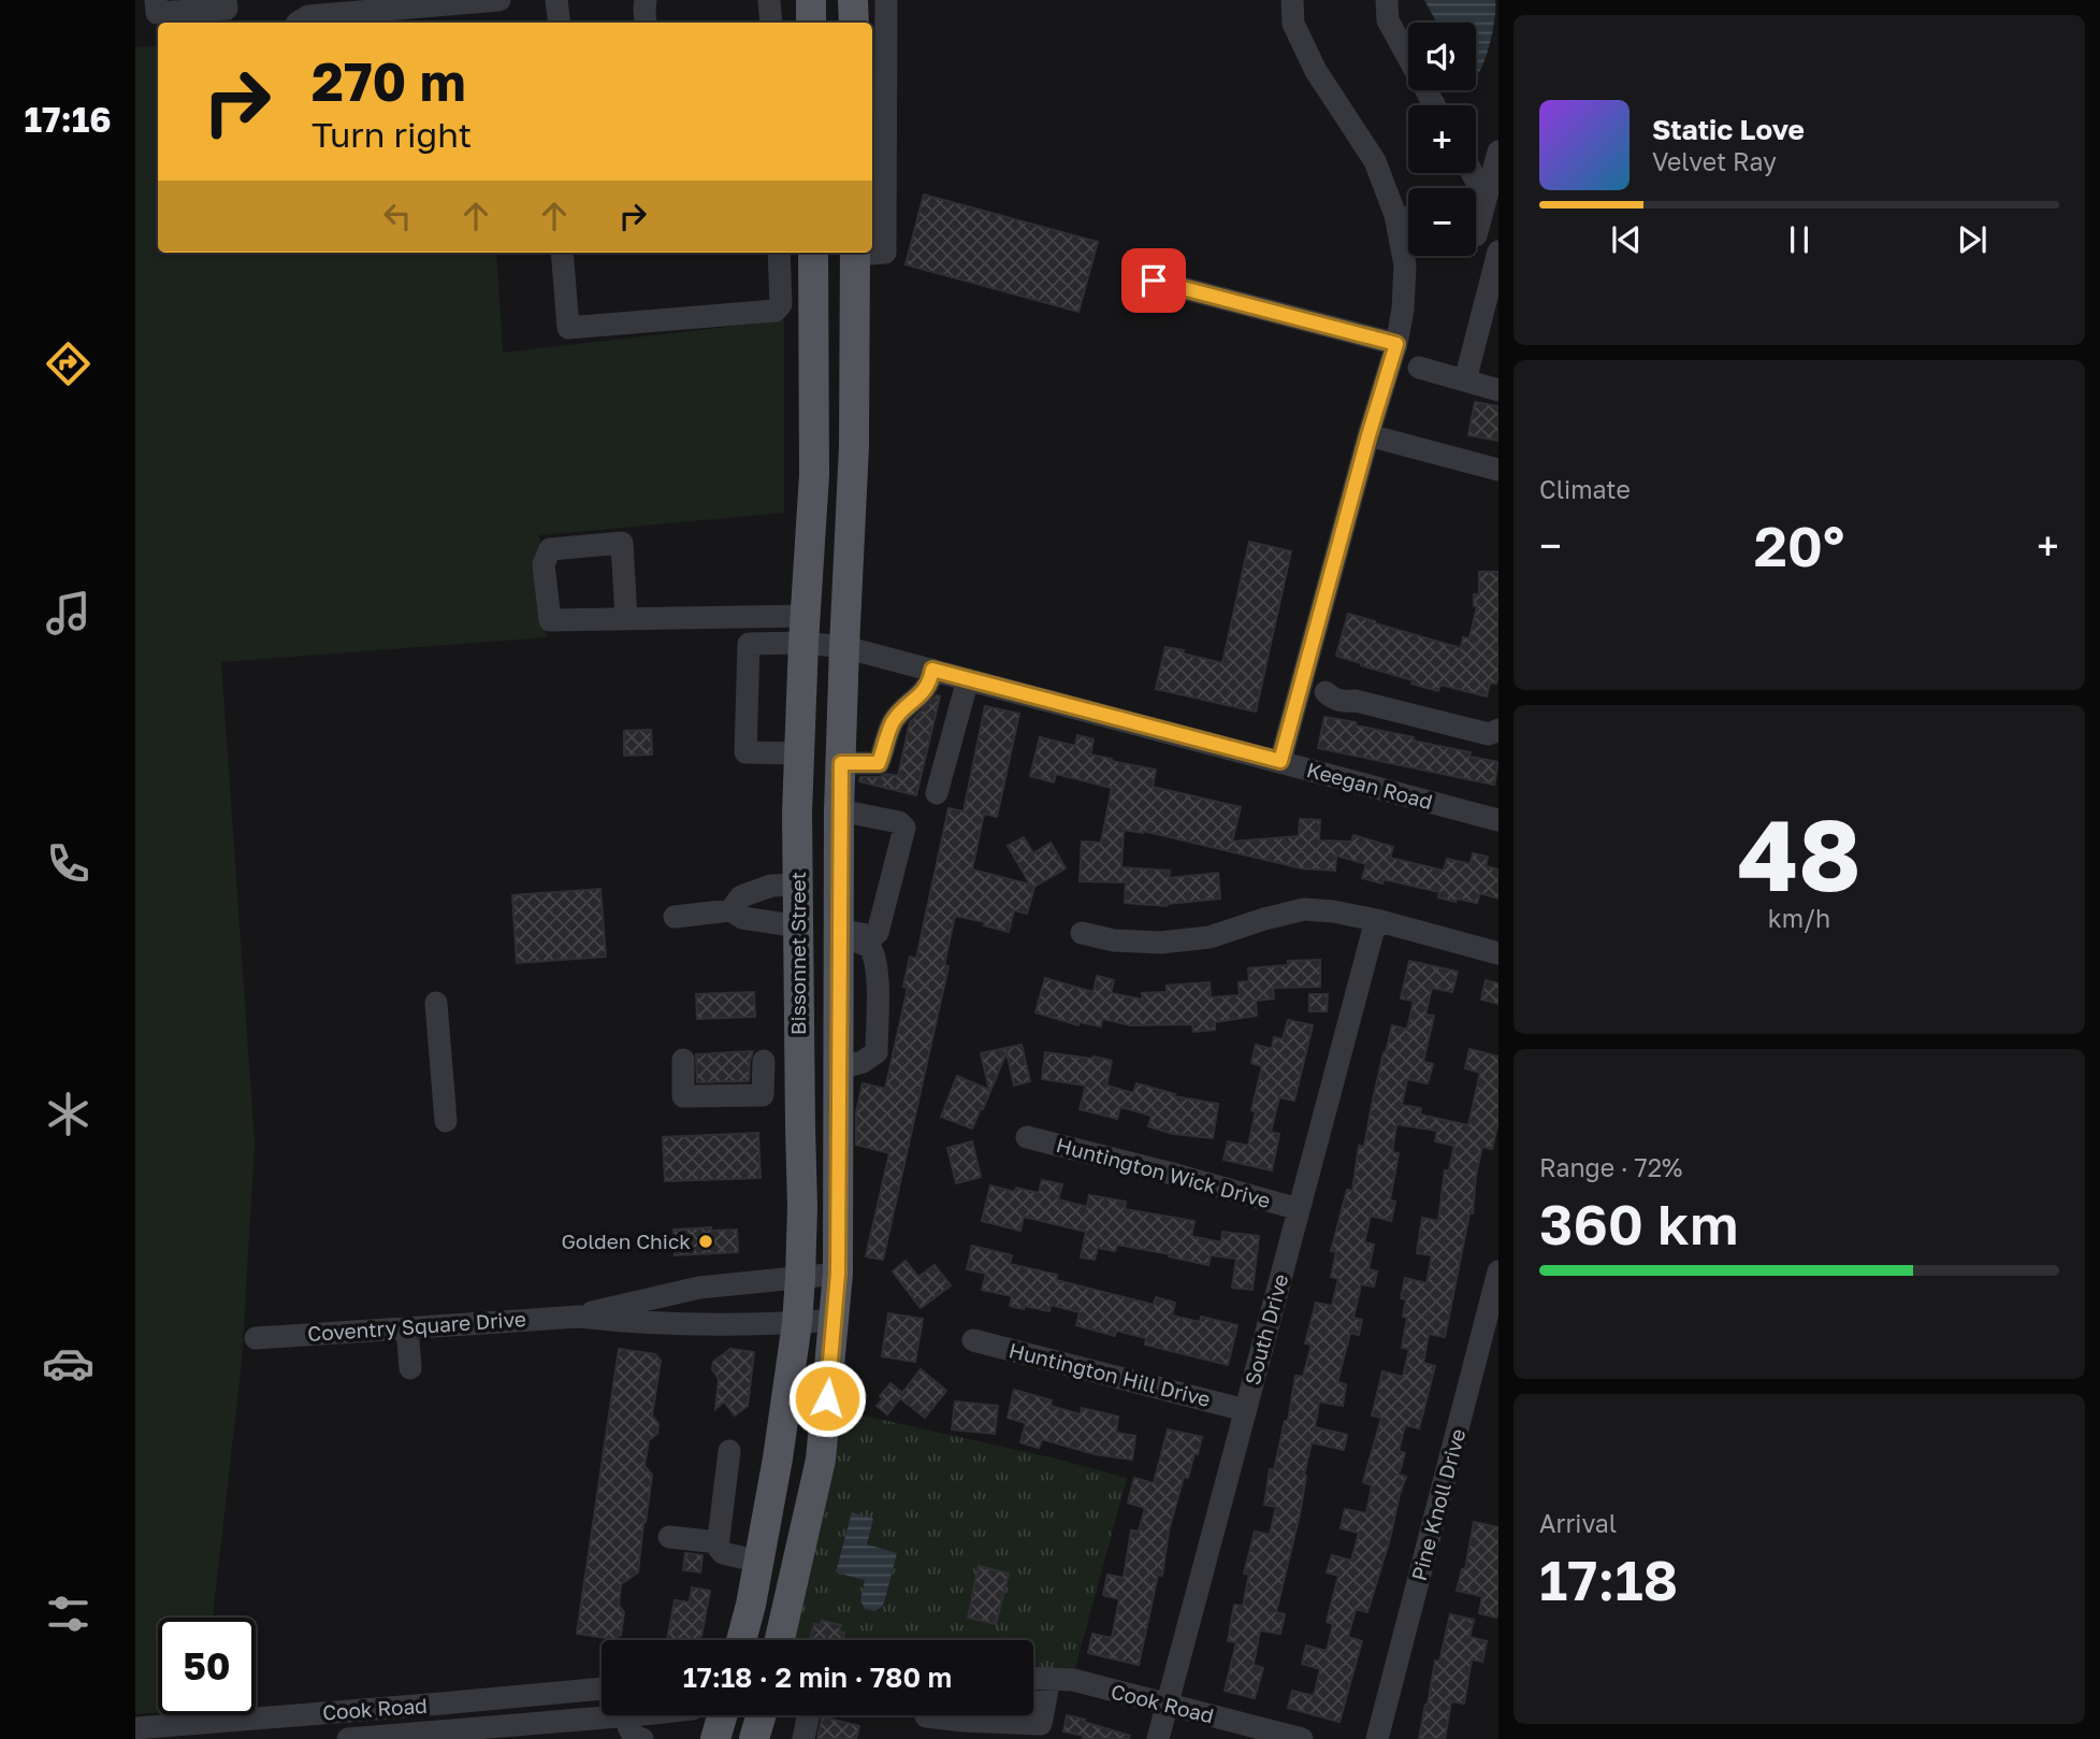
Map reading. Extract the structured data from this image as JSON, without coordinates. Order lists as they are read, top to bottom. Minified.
{"streets":{"main road":["Bissonnet Street"],"street":["Keegan Road","Huntington Wick Drive","Coventry Square Drive","South Drive","Huntington Hill Drive","Pine Knoll Drive","Cook Road"]},"crossings":[["Keegan Road","Bissonnet Street"],["Bissonnet Street","Coventry Square Drive"],["Huntington Wick Drive","South Drive"],["South Drive","Huntington Hill Drive"],["South Drive","Cook Road"]],"places":["Golden Chick"],"page":{"tabs":"17:16","map_buttons":["+","−"],"turn":["270 m","Turn right"],"song":["Static Love","Velvet Ray"],"tile":["Climate",["48","km/h"],["Range · 72%","360 km"],["Arrival","17:18"]],"heat":["−","20°","+"],"limit":"50","trip":"17:18 · 2 min · 780 m"}}
